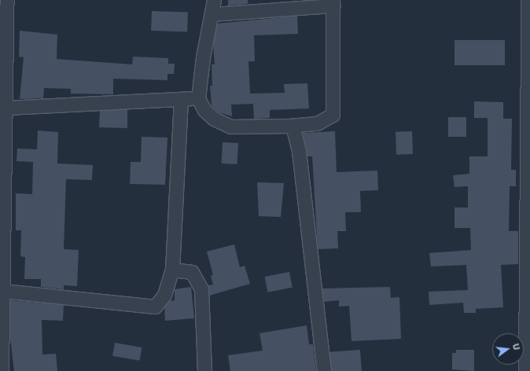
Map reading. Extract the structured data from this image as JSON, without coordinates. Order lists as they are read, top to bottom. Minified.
{"north":"right"}
